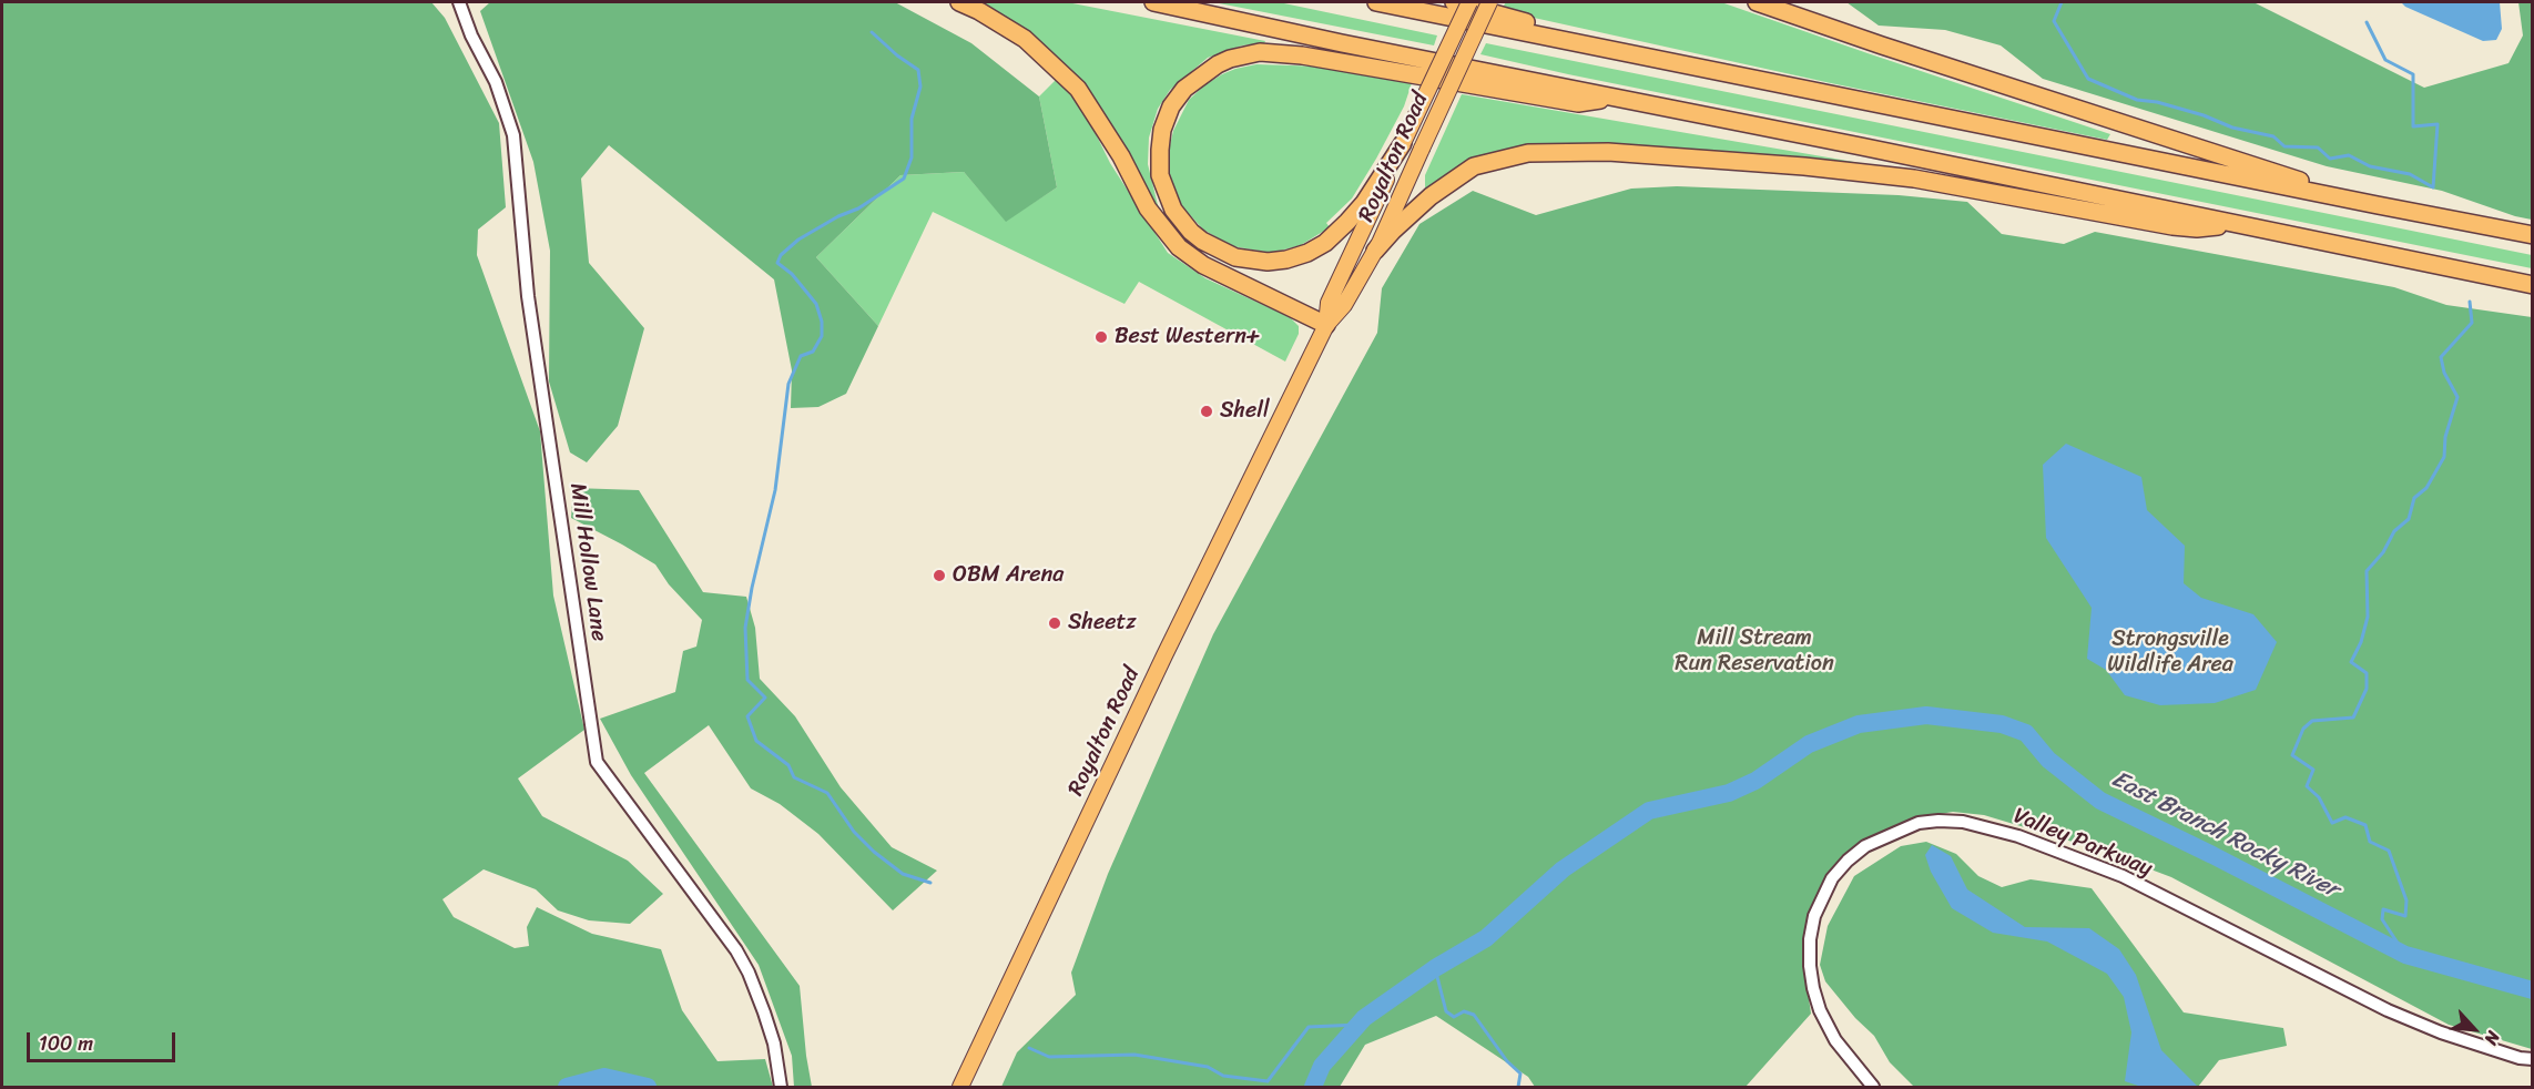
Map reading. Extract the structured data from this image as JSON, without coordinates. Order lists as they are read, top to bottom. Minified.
{"streets":{"main road":["Royalton Road"],"street":["Mill Hollow Lane","Valley Parkway"]},"water":["East Branch Rocky River"],"parks":["Mill Stream Run Reservation","Strongsville Wildlife Area"],"places":["Best Western+","Shell","OBM Arena","Sheetz"],"scale_bar":"100 m","north":"bottom right"}
